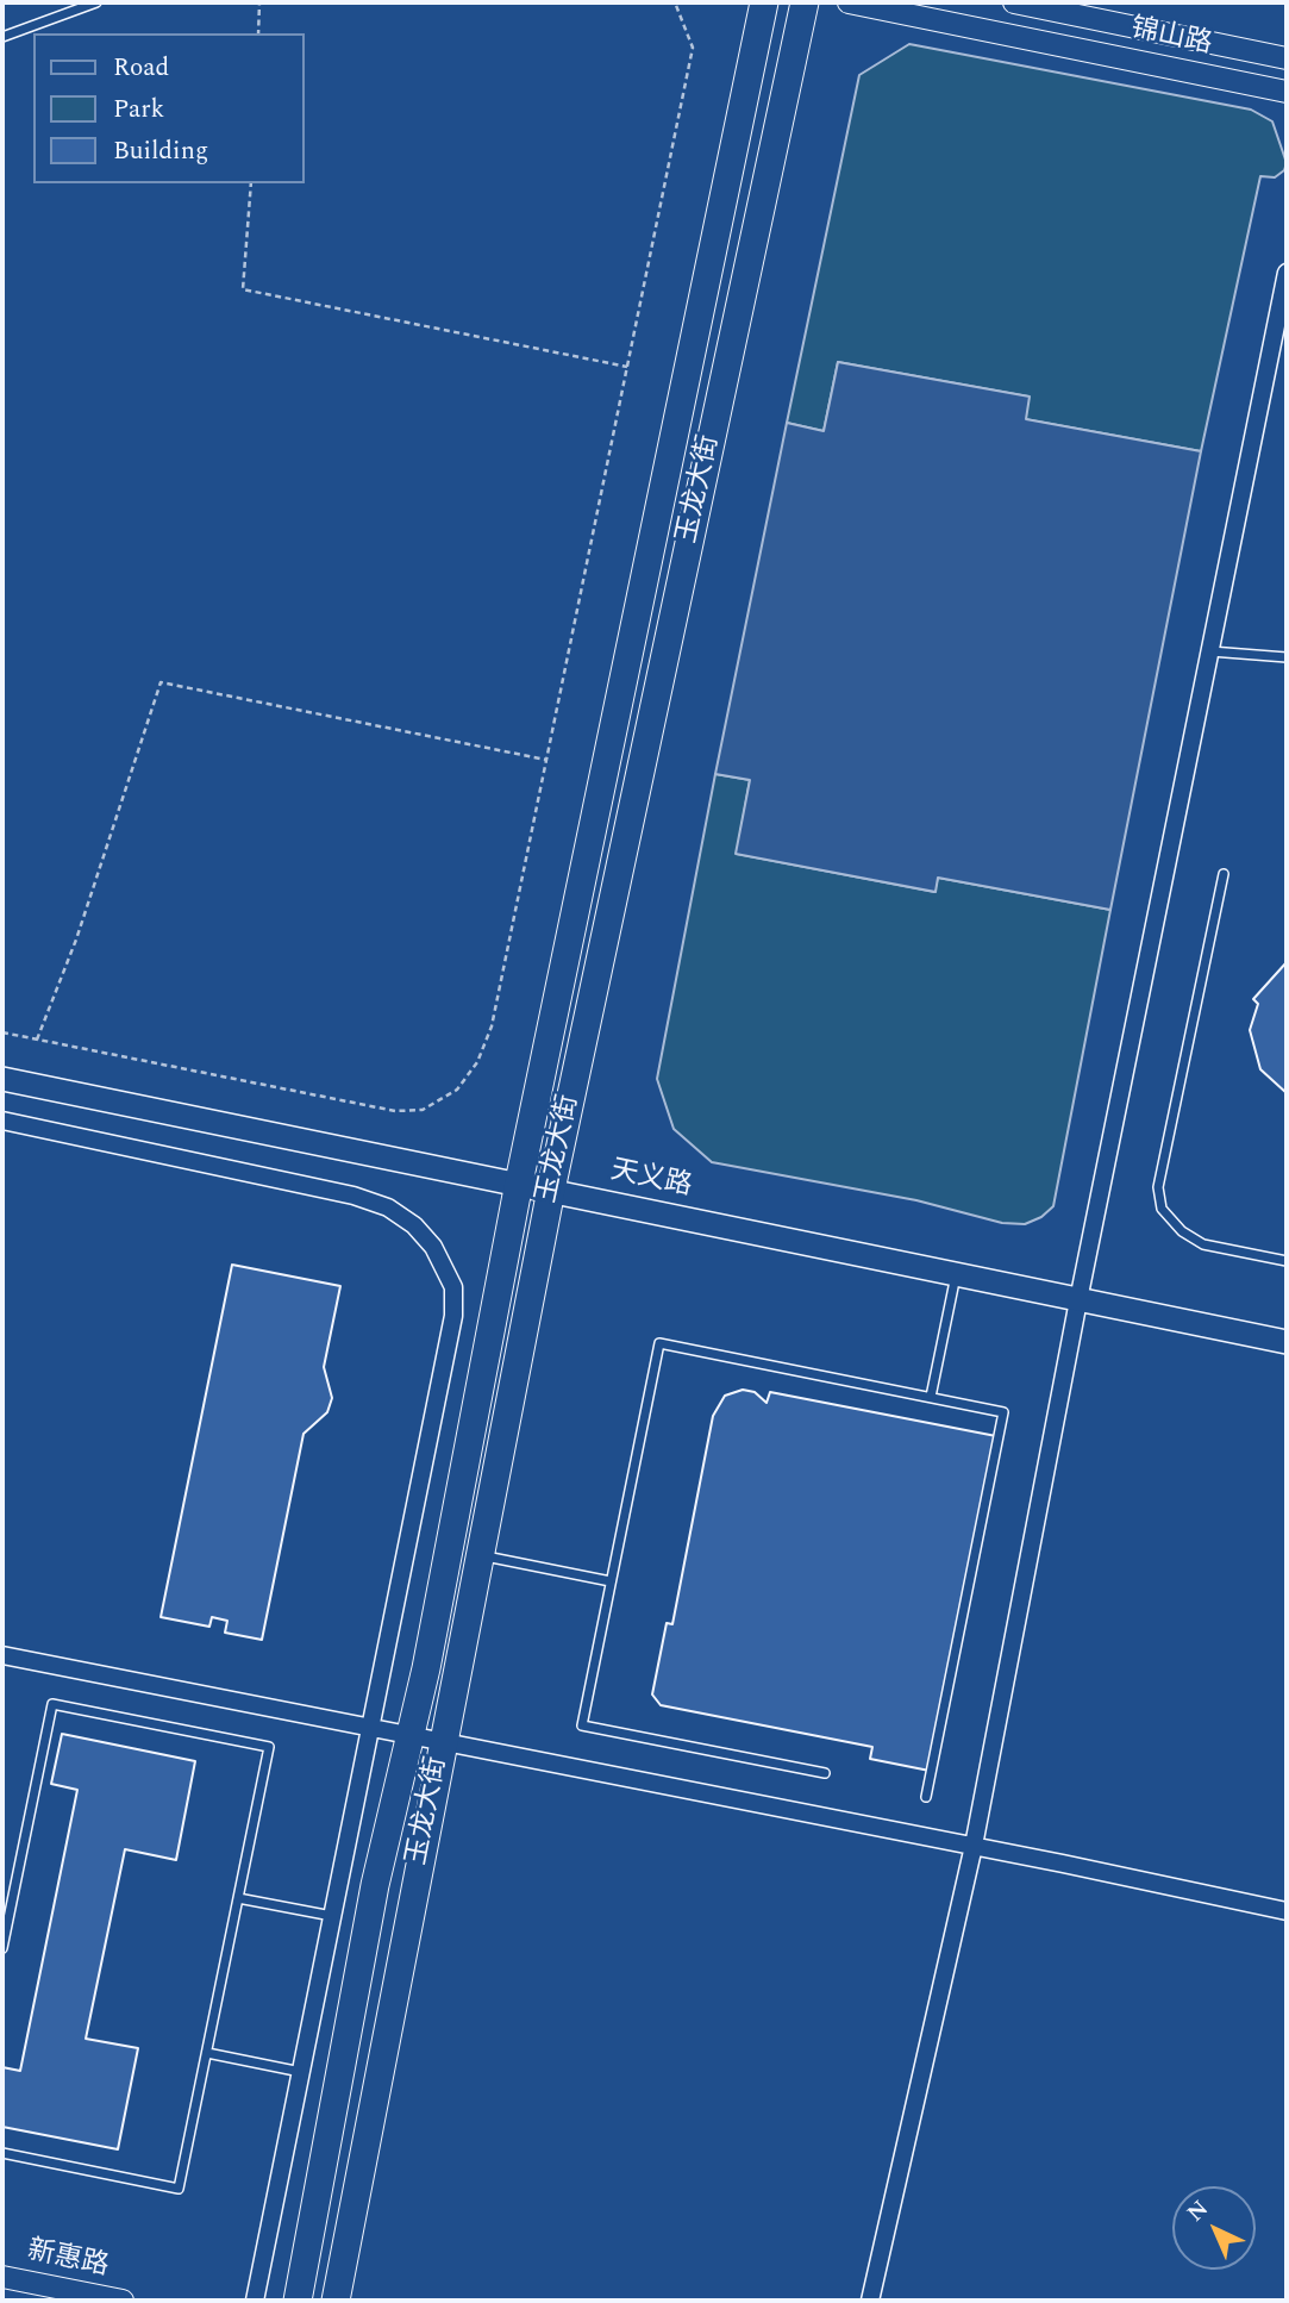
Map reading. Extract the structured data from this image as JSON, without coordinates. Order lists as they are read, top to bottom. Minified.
{"streets":{"main road":["玉龙大街","天义路"],"street":["锦山路","新惠路"]},"crossings":[["玉龙大街","天义路"]],"legend":["Road","Park","Building"],"north":"top left"}
